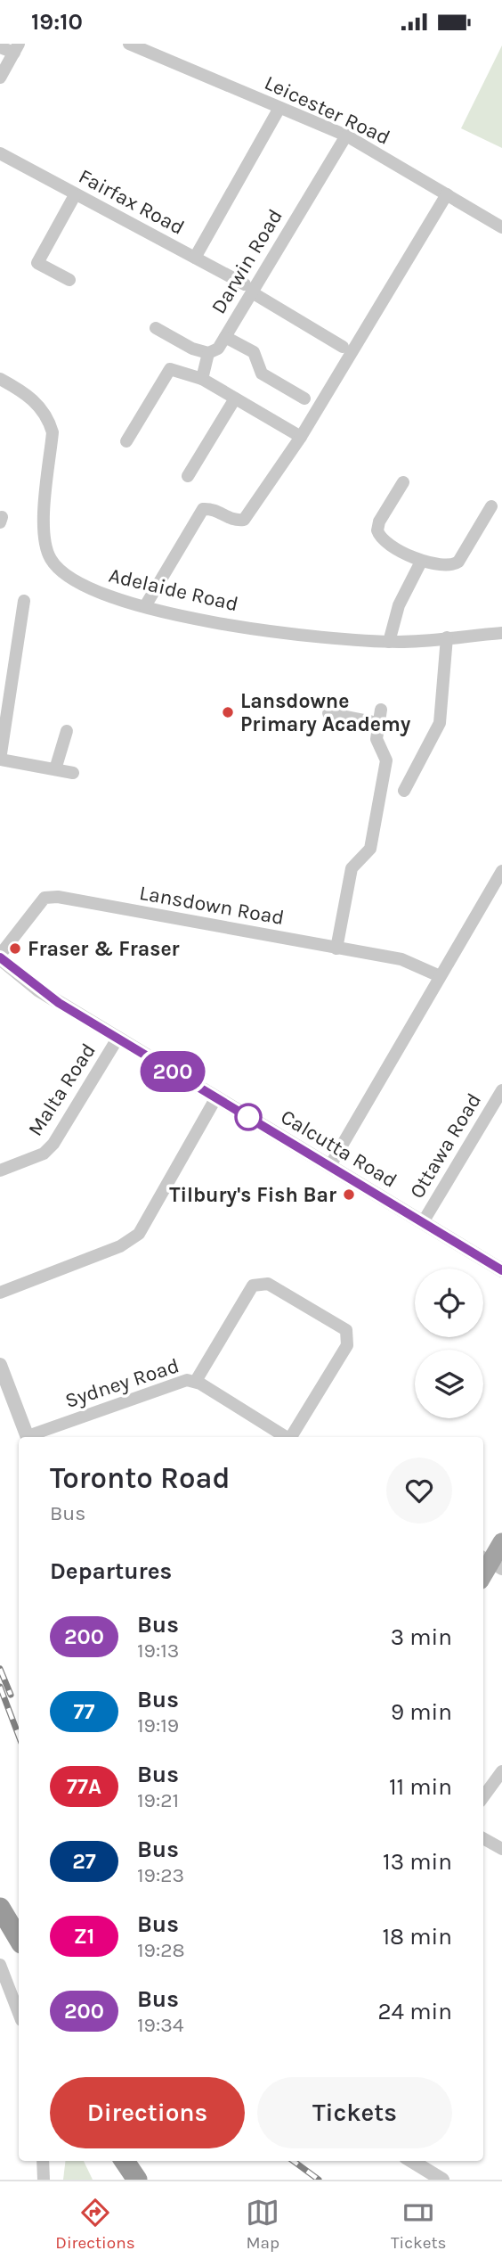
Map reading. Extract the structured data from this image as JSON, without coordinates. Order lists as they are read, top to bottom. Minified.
{"streets":{"street":["Leicester Road","Fairfax Road","Darwin Road","Adelaide Road","Lansdown Road","Malta Road","Ottawa Road","Calcutta Road","Sydney Road"]},"crossings":[["Leicester Road","Darwin Road"],["Fairfax Road","Darwin Road"],["Lansdown Road","Calcutta Road"],["Malta Road","Calcutta Road"],["Ottawa Road","Calcutta Road"]],"places":["Lansdowne Primary Academy","Fraser & Fraser","Tilbury's Fish Bar"],"lines":["bus line 200"],"page":{"status":"19:10","on_map":"200","heading":[["Toronto Road","Bus"],"Departures"],"list":[{"mark":"200","name":"Bus","note":"19:13","value":"3 min"},{"mark":"77","name":"Bus","note":"19:19","value":"9 min"},{"mark":"77A","name":"Bus","note":"19:21","value":"11 min"},{"mark":"27","name":"Bus","note":"19:23","value":"13 min"},{"mark":"Z1","name":"Bus","note":"19:28","value":"18 min"},{"mark":"200","name":"Bus","note":"19:34","value":"24 min"}],"buttons":["Directions","Tickets"],"tabs":["Directions","Map","Tickets"]}}
